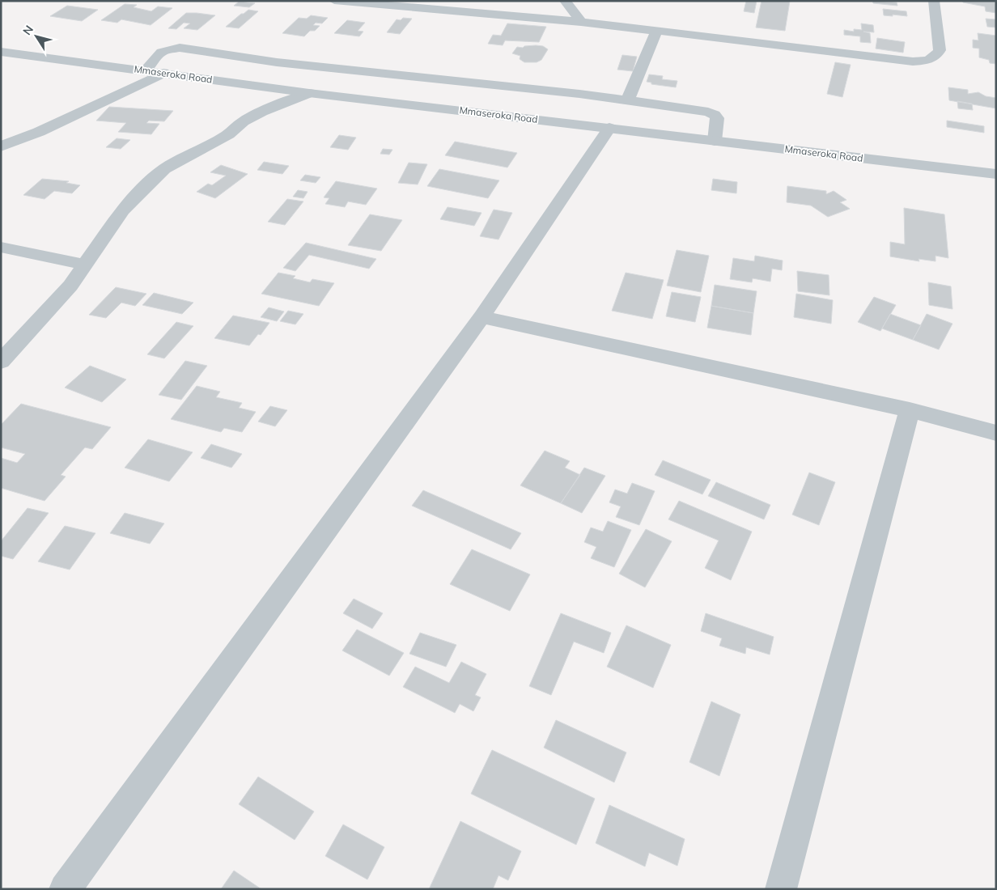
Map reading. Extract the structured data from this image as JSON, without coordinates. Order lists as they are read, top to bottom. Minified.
{"streets":{"street":["Mmaseroka Road"]},"north":"top left"}
